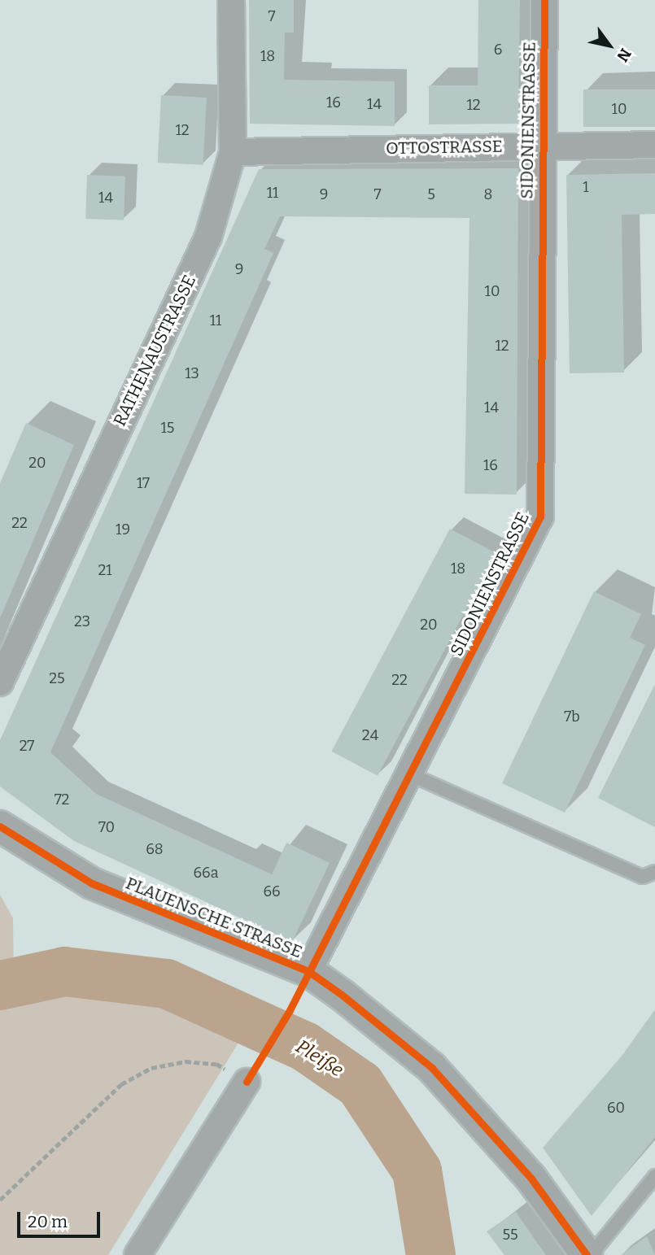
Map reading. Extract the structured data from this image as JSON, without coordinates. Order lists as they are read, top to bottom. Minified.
{"streets":{"street":["SIDONIENSTRASSE","OTTOSTRASSE","RATHENAUSTRASSE","PLAUENSCHE STRASSE"]},"crossings":[["SIDONIENSTRASSE","OTTOSTRASSE"],["SIDONIENSTRASSE","PLAUENSCHE STRASSE"],["OTTOSTRASSE","RATHENAUSTRASSE"]],"water":["Pleiße"],"house_numbers":["7","6","18","16","14","12","10","12","1","11","9","7","5","8","14","9","10","11","12","13","14","15","20","16","17","22","19","18","21","23","20","25","22","7b","24","27","72","70","68","66a","66","60","55"],"scale_bar":"20 m","north":"bottom right"}
